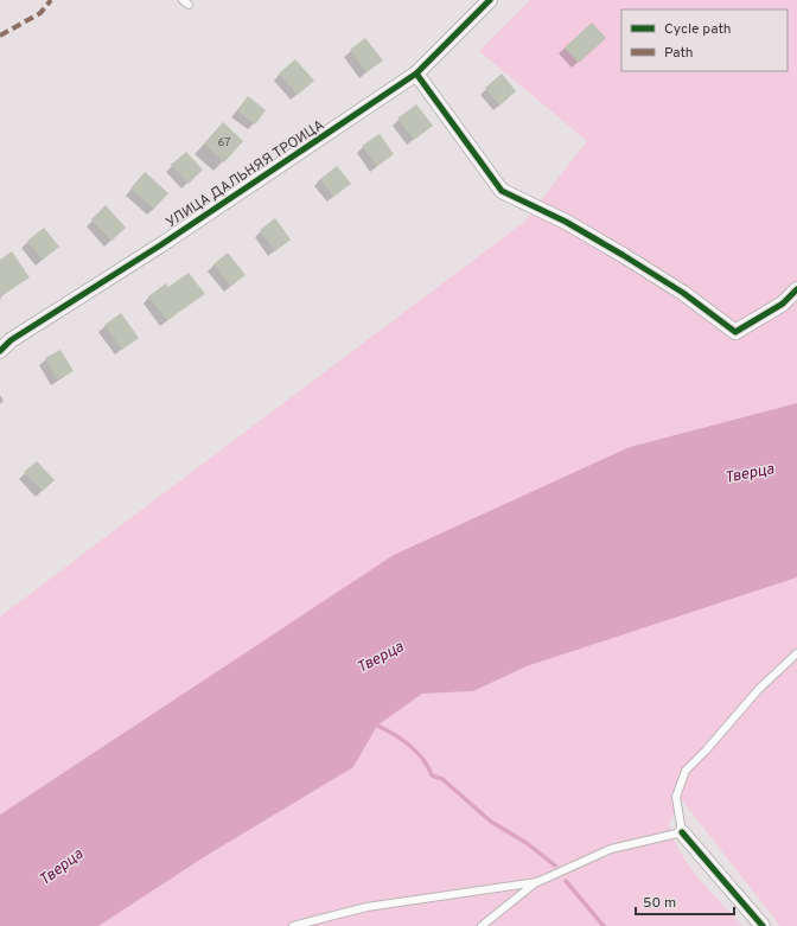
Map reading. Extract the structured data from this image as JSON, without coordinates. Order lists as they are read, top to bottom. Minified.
{"streets":{"street":["УЛИЦА ДАЛЬНЯЯ ТРОИЦА"]},"water":["Тверца"],"house_numbers":["67"],"legend":["Cycle path","Path"],"scale_bar":"50 m"}
